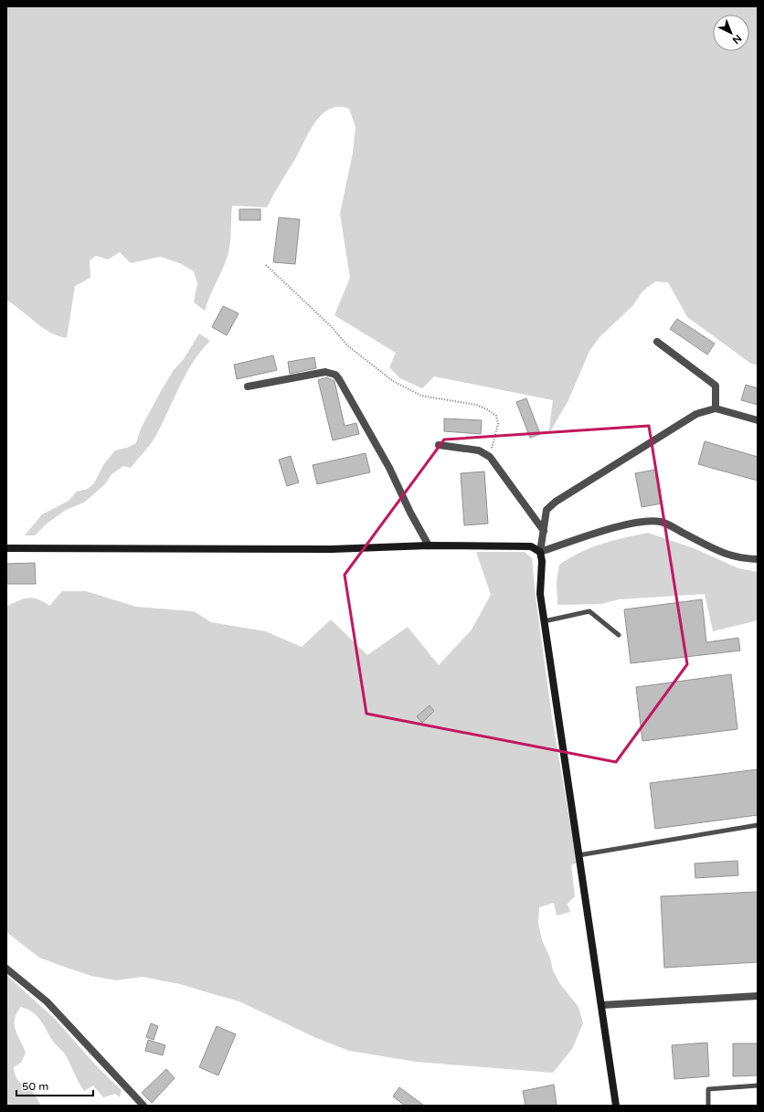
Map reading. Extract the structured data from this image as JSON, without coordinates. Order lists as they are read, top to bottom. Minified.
{"scale_bar":"50 m","north":"bottom right"}
